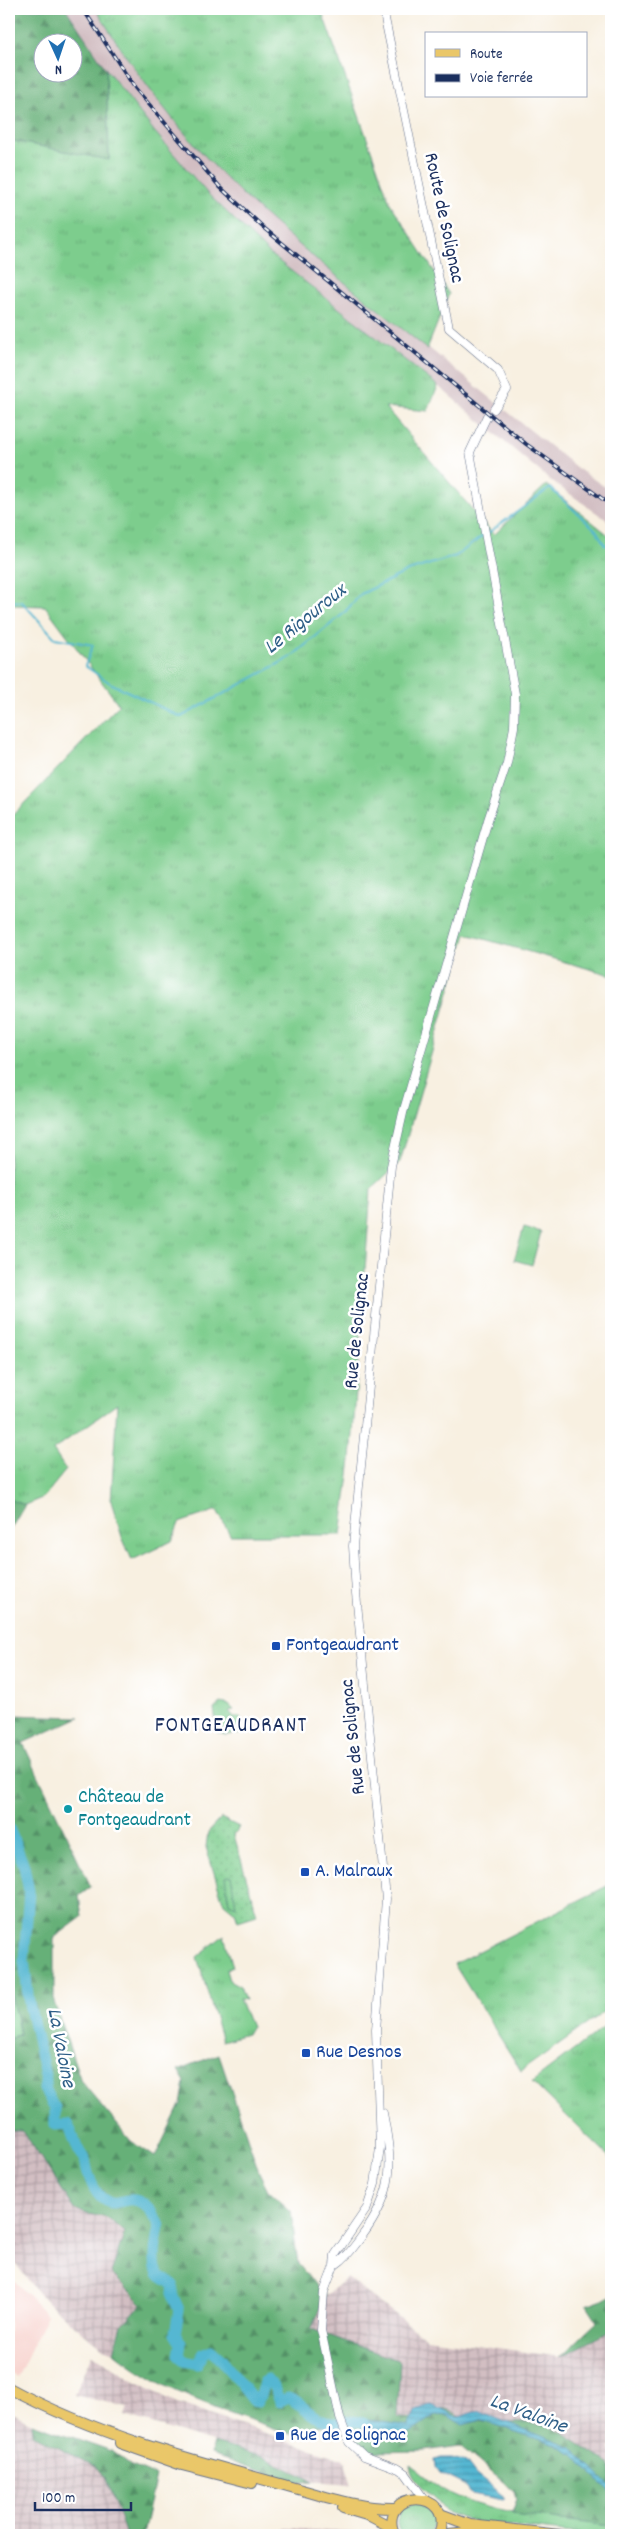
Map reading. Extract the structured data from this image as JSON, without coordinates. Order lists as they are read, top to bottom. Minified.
{"streets":{"street":["Route de Solignac","Rue de Solignac"]},"districts":["FONTGEAUDRANT"],"water":["Le Rigouroux","La Valoine"],"places":{"transit":["Fontgeaudrant","A. Malraux","Rue Desnos","Rue de Solignac"],"other":["Château de Fontgeaudrant"]},"legend":["Route","Voie ferrée"],"scale_bar":"100 m","north":"bottom"}
